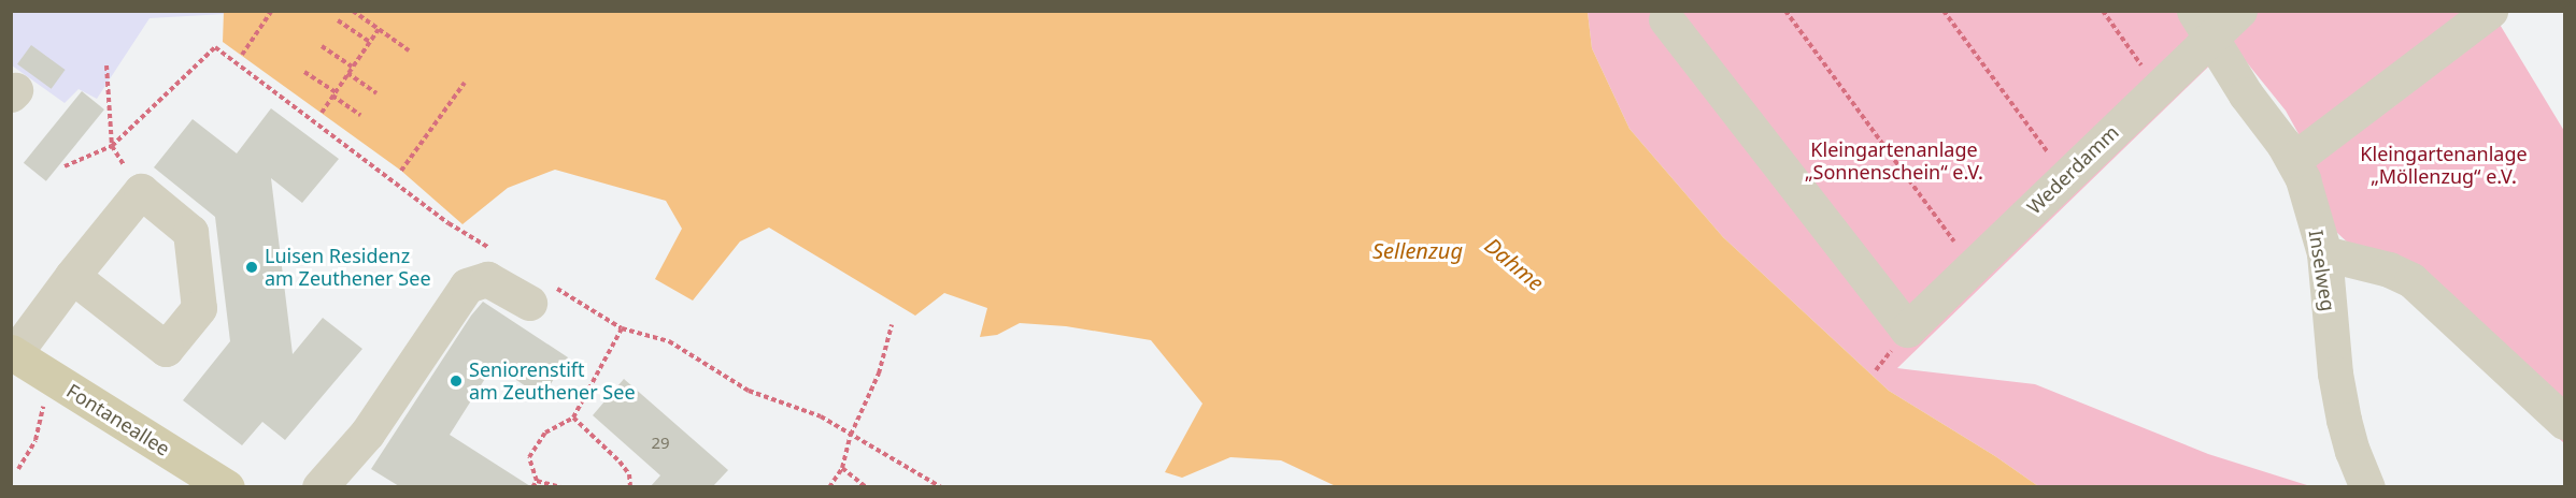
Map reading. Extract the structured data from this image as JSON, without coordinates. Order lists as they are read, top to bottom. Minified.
{"streets":{"main road":["Fontaneallee"],"lane":["Wederdamm","Inselweg"]},"crossings":[["Wederdamm","Inselweg"]],"water":["Sellenzug","Dahme"],"parks":["Kleingartenanlage „Sonnenschein“ e.V.","Kleingartenanlage „Möllenzug“ e.V."],"places":["Luisen Residenz am Zeuthener See","Seniorenstift am Zeuthener See"],"house_numbers":["29"]}
